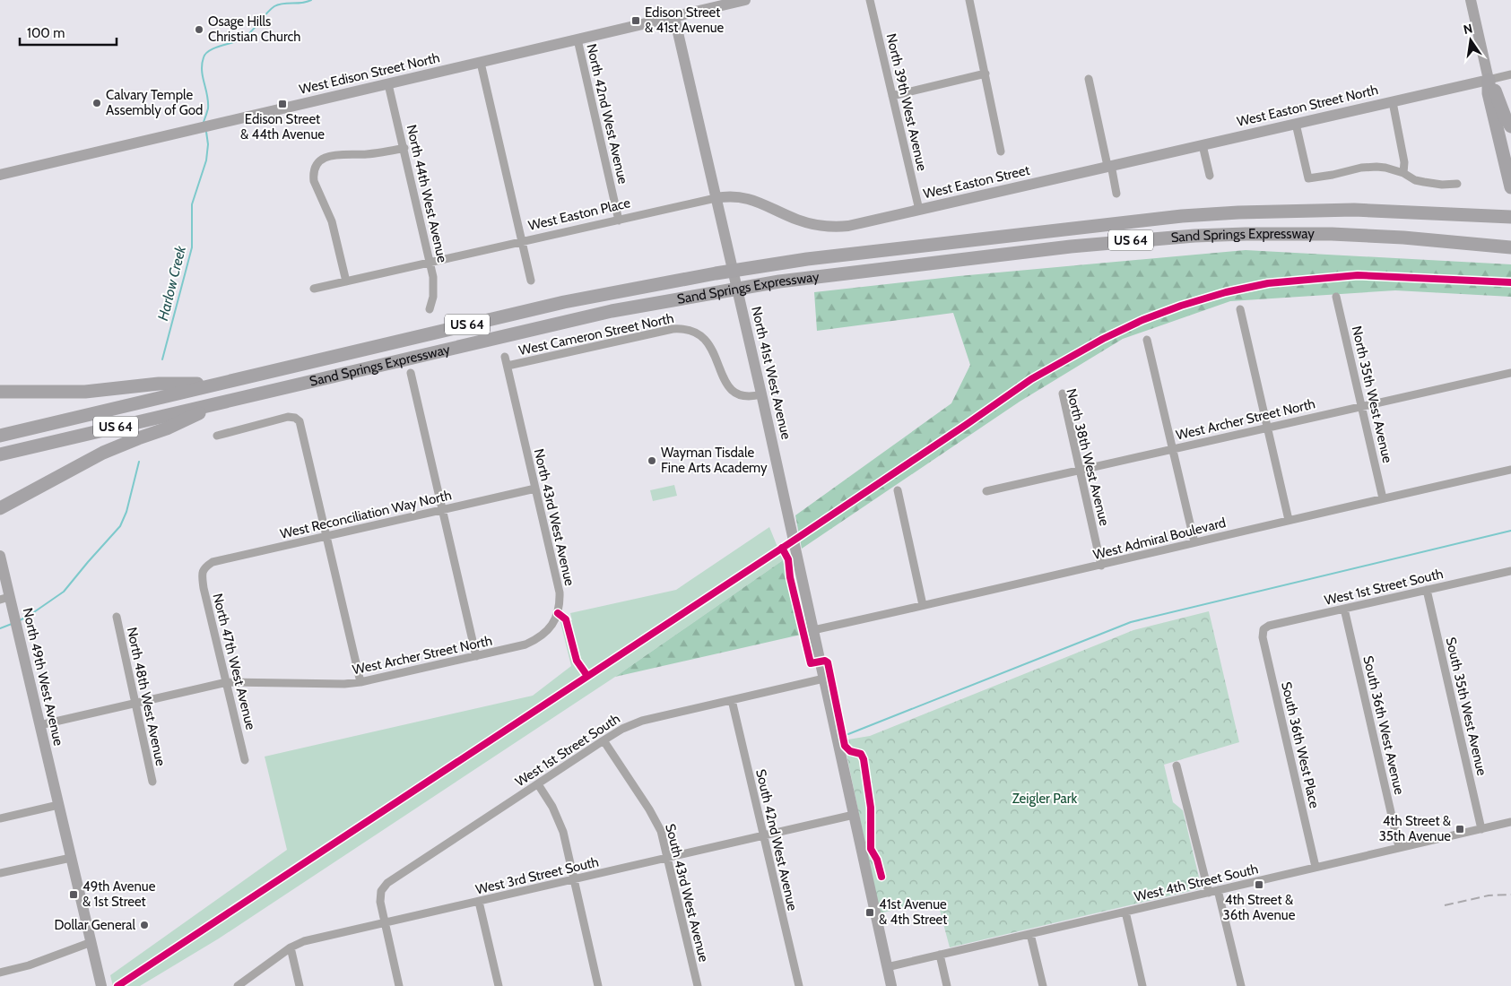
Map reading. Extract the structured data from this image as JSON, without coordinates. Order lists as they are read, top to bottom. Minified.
{"streets":{"highway":["Sand Springs Expressway","US 64"],"street":["West Edison Street North","North 39th West Avenue","West Easton Street North","North 42nd West Avenue","West Easton Street","North 44th West Avenue","West Easton Place","West Cameron Street North","North 41st West Avenue","North 35th West Avenue","West Archer Street North","North 38th West Avenue","West Reconciliation Way North","North 43rd West Avenue","West Admiral Boulevard","West 1st Street South","North 47th West Avenue","North 49th West Avenue","North 48th West Avenue","South 35th West Avenue","South 36th West Avenue","South 36th West Place","South 42nd West Avenue","West 3rd Street South","West 4th Street South","South 43rd West Avenue"]},"crossings":[["West Edison Street North","North 42nd West Avenue"],["West Edison Street North","North 44th West Avenue"],["West Edison Street North","North 41st West Avenue"],["North 39th West Avenue","West Easton Street"],["West Easton Street North","West Easton Street"],["North 42nd West Avenue","West Easton Place"],["West Easton Street","West Easton Place"],["North 44th West Avenue","West Easton Place"],["West Easton Place","North 41st West Avenue"],["West Cameron Street North","North 41st West Avenue"],["West Cameron Street North","North 43rd West Avenue"],["North 41st West Avenue","West Admiral Boulevard"],["North 41st West Avenue","West 1st Street South"],["North 41st West Avenue","West 3rd Street South"],["North 41st West Avenue","West 4th Street South"],["North 35th West Avenue","West Archer Street North"],["North 35th West Avenue","West Admiral Boulevard"],["West Archer Street North","North 38th West Avenue"],["West Archer Street North","North 43rd West Avenue"],["West Archer Street North","North 47th West Avenue"],["West Archer Street North","North 49th West Avenue"],["West Archer Street North","North 48th West Avenue"],["North 38th West Avenue","West Admiral Boulevard"],["West Reconciliation Way North","North 43rd West Avenue"],["West Reconciliation Way North","North 47th West Avenue"],["West 1st Street South","South 35th West Avenue"],["West 1st Street South","South 36th West Avenue"],["West 1st Street South","South 36th West Place"],["West 1st Street South","South 42nd West Avenue"],["West 1st Street South","West 3rd Street South"],["West 1st Street South","South 43rd West Avenue"],["South 35th West Avenue","West 4th Street South"],["South 36th West Avenue","West 4th Street South"],["South 36th West Place","West 4th Street South"],["South 42nd West Avenue","West 3rd Street South"],["West 3rd Street South","South 43rd West Avenue"]],"water":["Harlow Creek"],"parks":["Zeigler Park"],"places":{"transit":["Edison Street & 41st Avenue","Edison Street & 44th Avenue","4th Street & 35th Avenue","4th Street & 36th Avenue","49th Avenue & 1st Street","41st Avenue & 4th Street"],"other":["Osage Hills Christian Church","Calvary Temple Assembly of God","Wayman Tisdale Fine Arts Academy","Dollar General"]},"scale_bar":"100 m","north":"top"}
